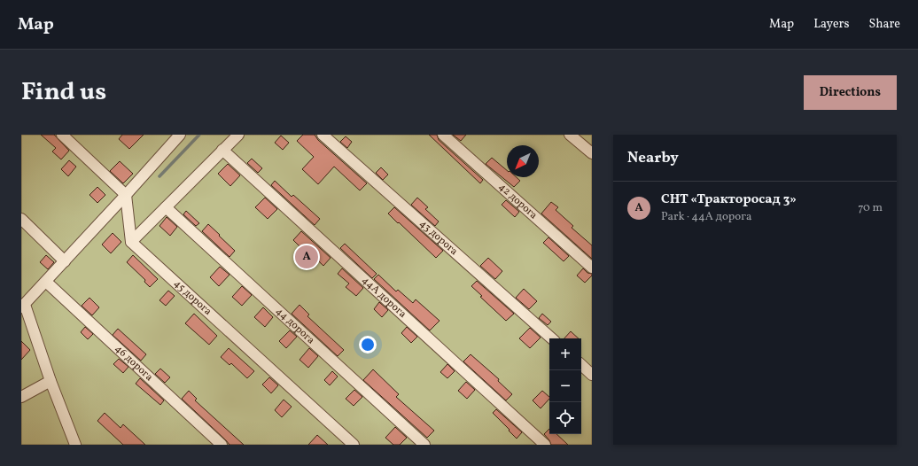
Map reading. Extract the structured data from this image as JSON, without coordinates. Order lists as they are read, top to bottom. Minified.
{"streets":{"street":["42 дорога","43 дорога","45 дорога","44А дорога","44 дорога","46 дорога"]},"north":"bottom left","page":{"header":"Map","nav":["Map","Layers","Share"],"title":"Find us","buttons":"Directions","heading":"Nearby","list":[{"mark":"A","name":"СНТ «Тракторосад 3»","note":"Park · 44А дорога","value":"70 m"}],"pins":"A","map_buttons":["+","−"]}}
